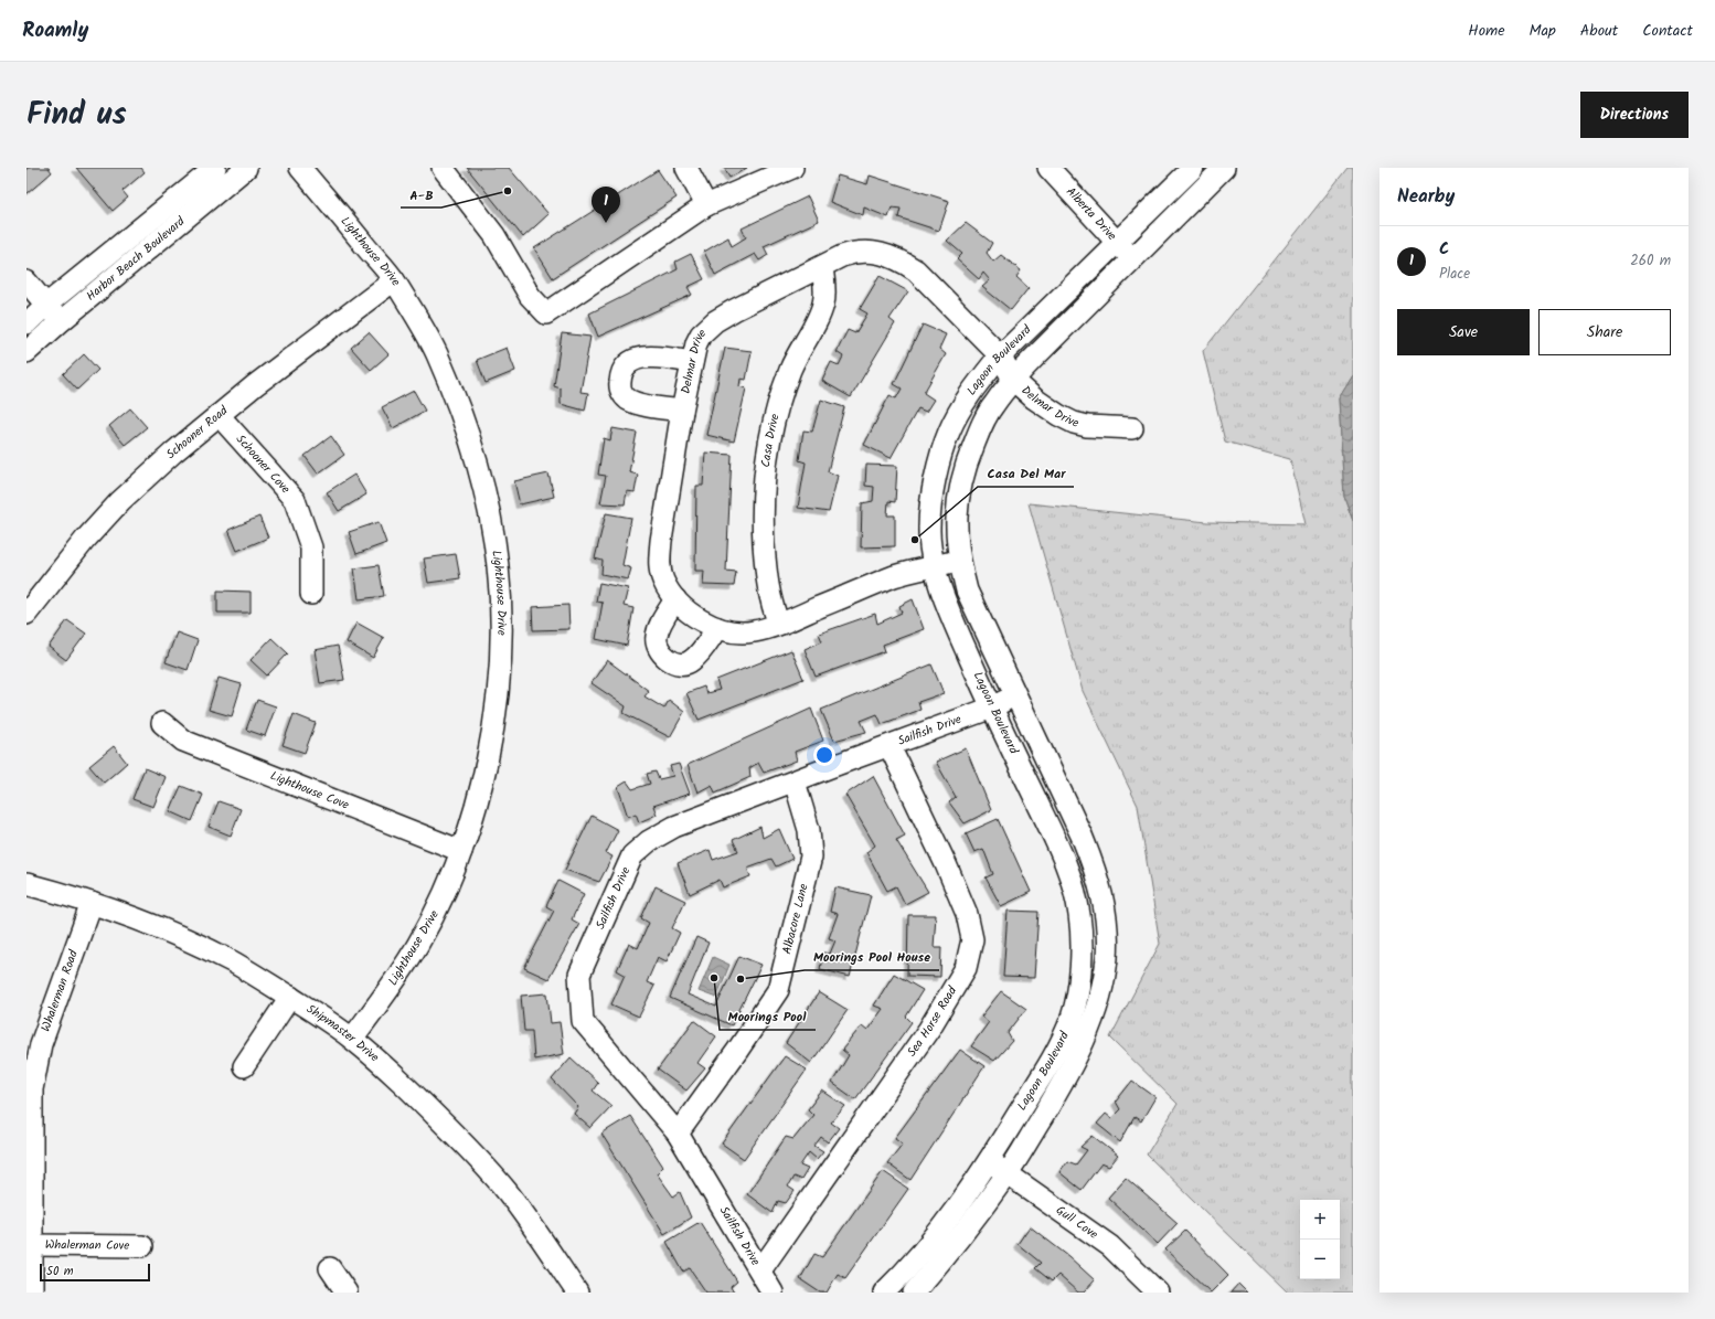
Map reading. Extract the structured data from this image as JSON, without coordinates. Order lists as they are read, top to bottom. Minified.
{"streets":{"street":["Alberta Drive","Lighthouse Drive","Harbor Beach Boulevard","Lagoon Boulevard","Delmar Drive","Schooner Road","Casa Drive","Schooner Cove","Sailfish Drive","Lighthouse Cove","Albacore Lane","Whalerman Road","Sea Horse Road","Shipmaster Drive","Gull Cove","Whalerman Cove"]},"crossings":[["Alberta Drive","Lagoon Boulevard"],["Lighthouse Drive","Schooner Road"],["Lighthouse Drive","Lighthouse Cove"],["Lighthouse Drive","Shipmaster Drive"],["Lagoon Boulevard","Delmar Drive"],["Lagoon Boulevard","Sailfish Drive"],["Lagoon Boulevard","Gull Cove"],["Delmar Drive","Casa Drive"],["Schooner Road","Schooner Cove"],["Sailfish Drive","Albacore Lane"],["Sailfish Drive","Sea Horse Road"],["Whalerman Road","Shipmaster Drive"],["Whalerman Road","Whalerman Cove"]],"places":["A-B","Casa Del Mar","Moorings Pool","Moorings Pool House"],"scale_bar":"50 m","page":{"header":"Roamly","nav":["Home","Map","About","Contact"],"title":"Find us","buttons":["Directions",["Save","Share"]],"heading":"Nearby","pins":"1","list":[{"mark":"1","name":"C","note":"Place","value":"260 m"}],"map_buttons":["+","−"],"scale":"50 m"}}
